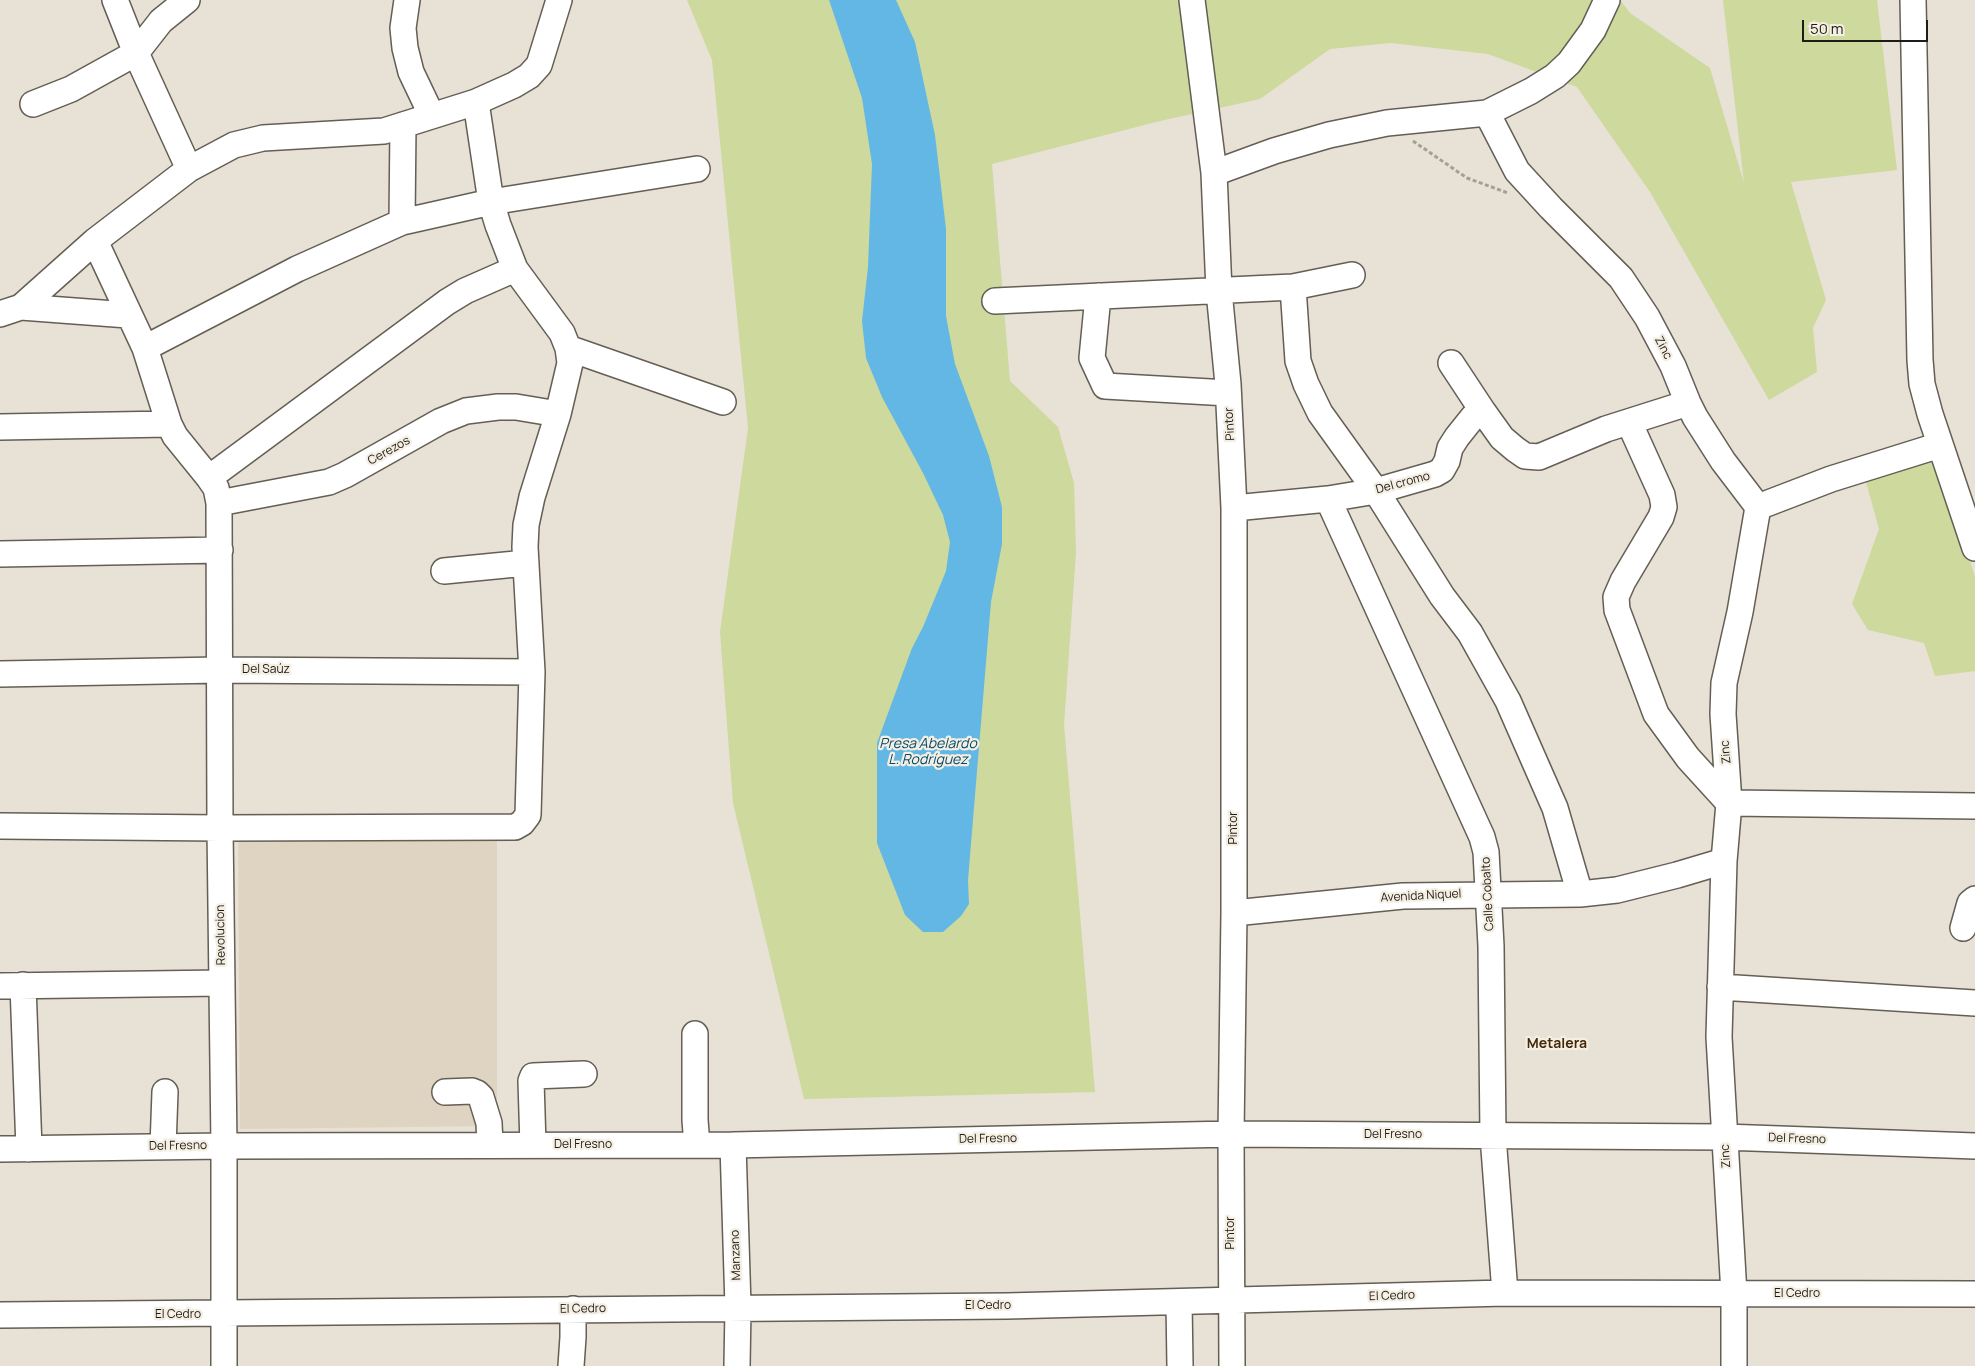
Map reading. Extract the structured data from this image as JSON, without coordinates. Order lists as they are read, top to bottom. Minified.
{"streets":{"street":["Zinc","Pintor","Cerezos","Del cromo","Del Saúz","Calle Cobalto","Avenida Niquel","Revolucion","Del Fresno","Manzano","El Cedro"]},"crossings":[["Zinc","Avenida Niquel"],["Zinc","Del Fresno"],["Zinc","El Cedro"],["Pintor","Del cromo"],["Pintor","Avenida Niquel"],["Pintor","Del Fresno"],["Pintor","El Cedro"],["Cerezos","Revolucion"],["Del cromo","Calle Cobalto"],["Del Saúz","Revolucion"],["Calle Cobalto","Avenida Niquel"],["Calle Cobalto","Del Fresno"],["Calle Cobalto","El Cedro"],["Revolucion","Del Fresno"],["Revolucion","El Cedro"],["Del Fresno","Manzano"],["Manzano","El Cedro"]],"districts":["Metalera"],"water":["Presa Abelardo L. Rodríguez"],"scale_bar":"50 m"}
